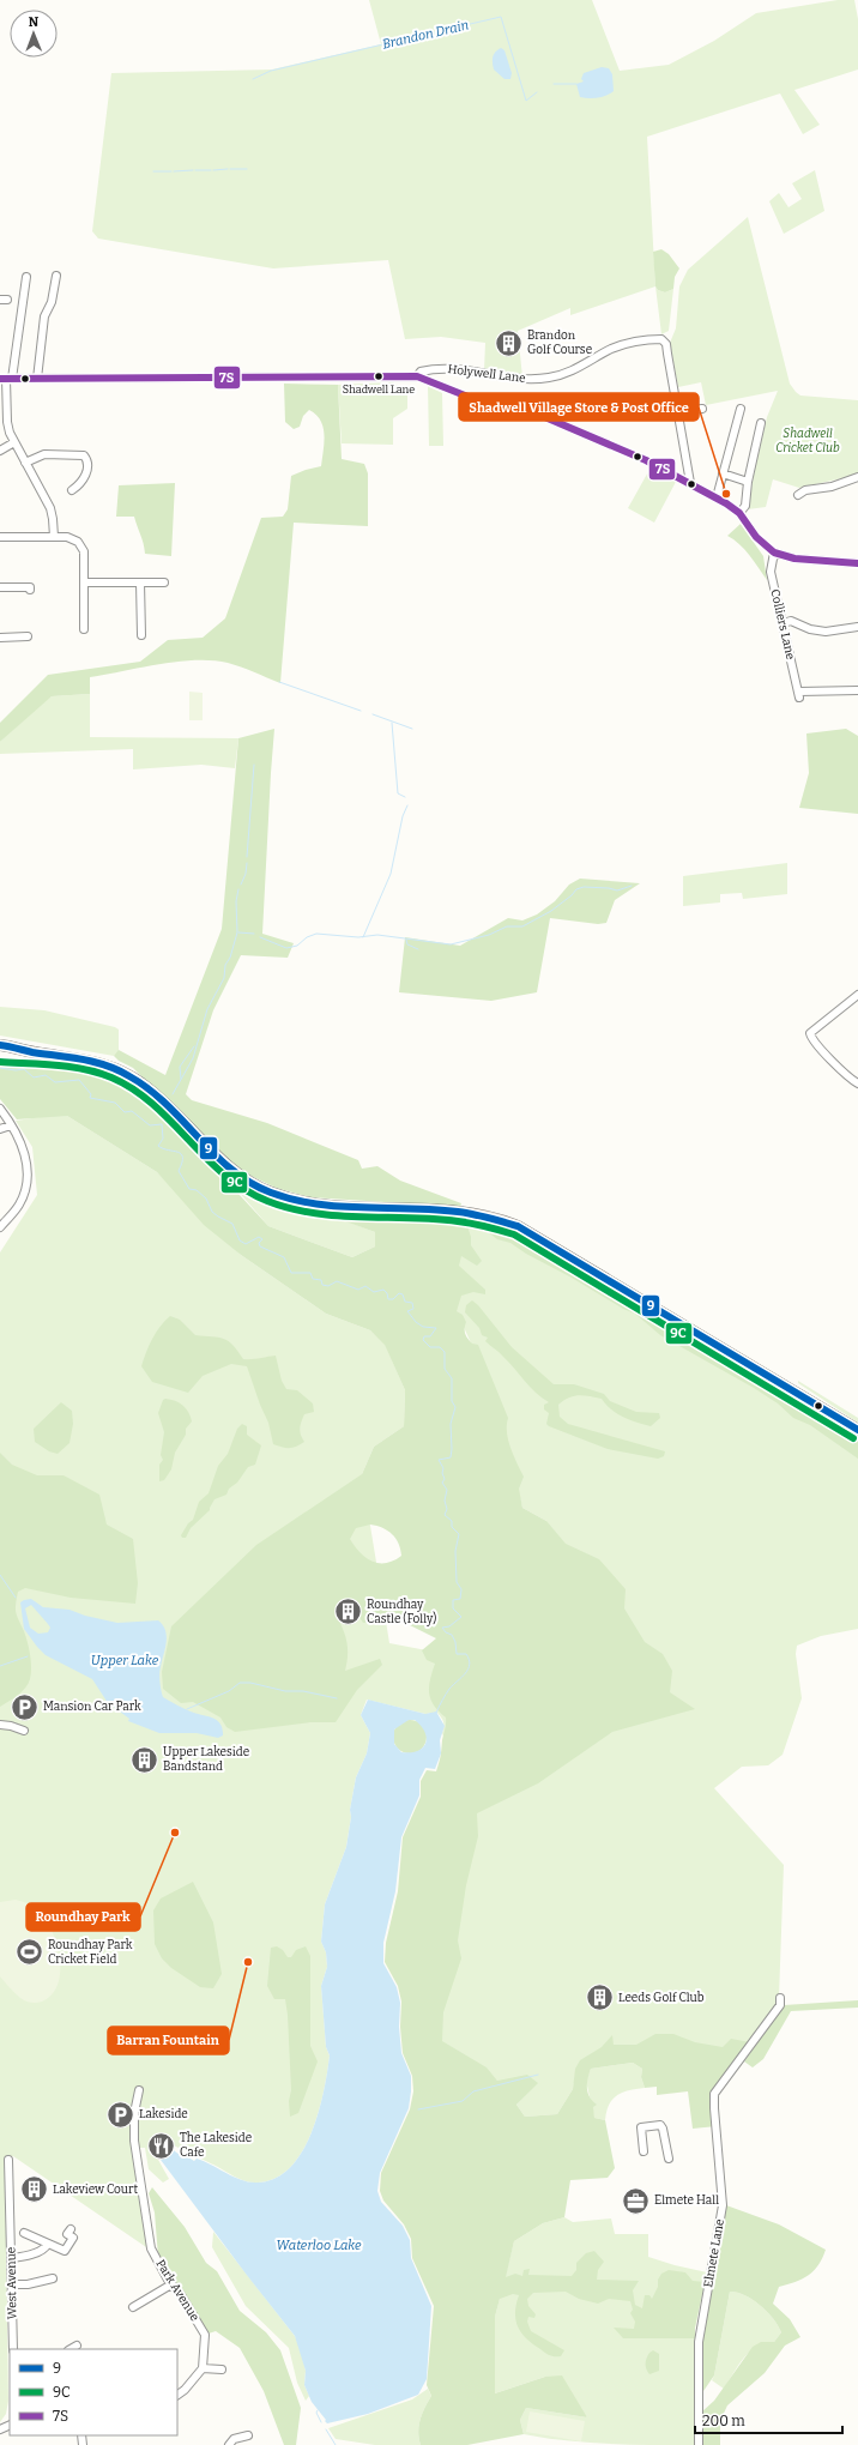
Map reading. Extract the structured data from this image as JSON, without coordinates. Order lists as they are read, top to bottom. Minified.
{"streets":{"street":["Holywell Lane","Colliers Lane","Elmete Lane","West Avenue","Park Avenue"]},"water":["Brandon Drain","Upper Lake","Waterloo Lake"],"parks":["Shadwell Cricket Club"],"places":{"building":["Brandon Golf Course","Roundhay Castle (Folly)","Upper Lakeside Bandstand","Leeds Golf Club","Lakeview Court"],"other":["Shadwell Lane","Shadwell Village Store & Post Office","Roundhay Park","Barran Fountain"],"parking":["Mansion Car Park","Lakeside"],"sports":["Roundhay Park Cricket Field"],"restaurant":["The Lakeside Cafe"],"office":["Elmete Hall"]},"lines":["transit line 7S","transit line 9","transit line 9C"],"legend":["9","9C","7S"],"scale_bar":"200 m","north":"top"}
